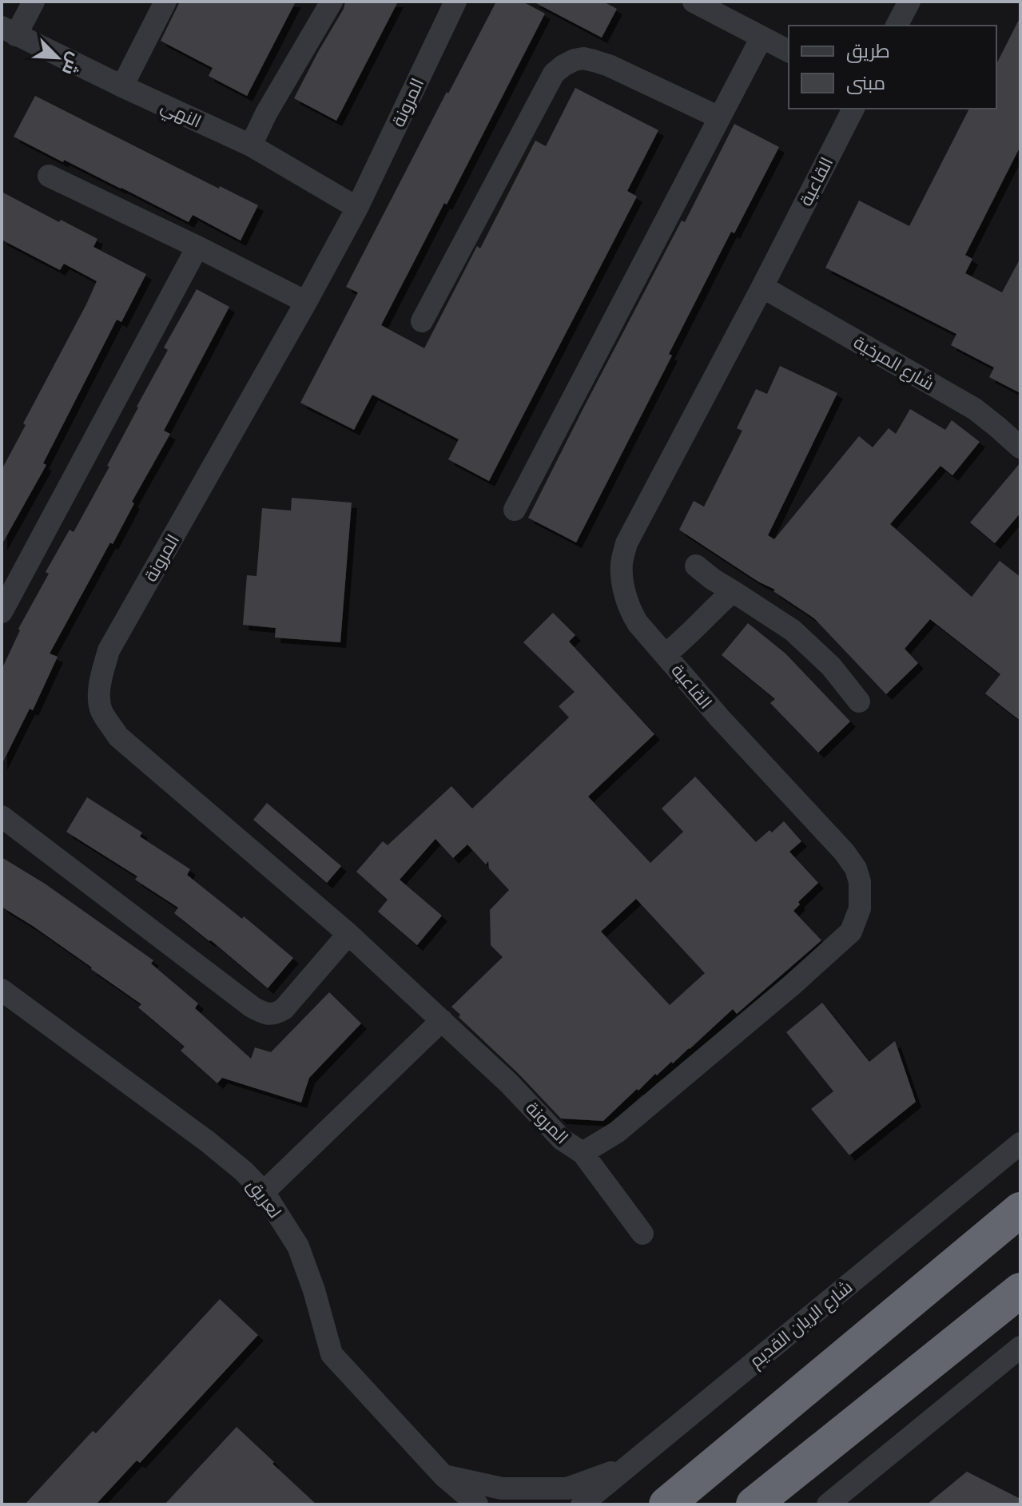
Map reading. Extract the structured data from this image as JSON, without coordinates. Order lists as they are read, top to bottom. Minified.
{"streets":{"street":["المرونة","النهي","القاعية","شارع المرخية","لعريق","شارع الريان القديم"]},"crossings":[["المرونة","النهي"],["المرونة","القاعية"],["القاعية","شارع المرخية"]],"legend":["طريق","مبنى"],"north":"bottom right"}
